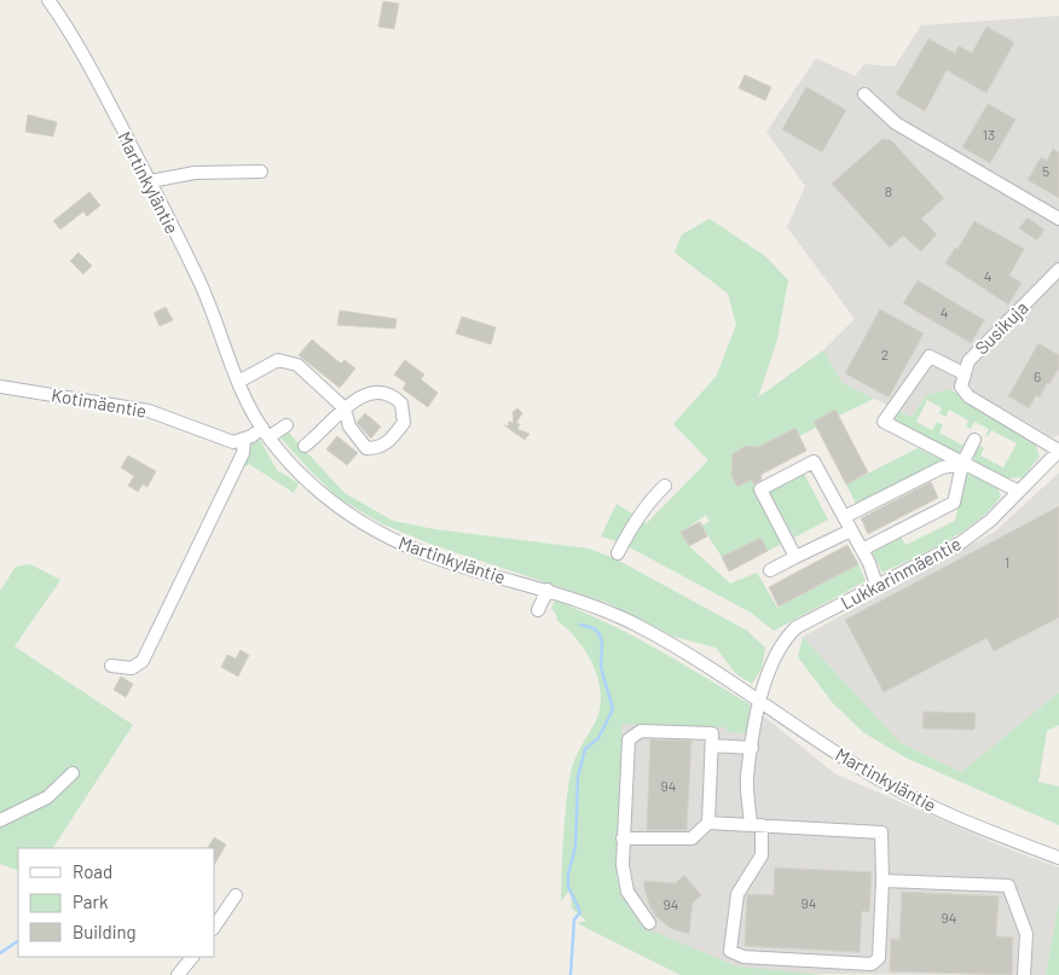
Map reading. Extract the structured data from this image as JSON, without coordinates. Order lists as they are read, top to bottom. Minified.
{"streets":{"street":["Martinkyläntie","Susikuja","Kotimäentie","Lukkarinmäentie"]},"crossings":[["Martinkyläntie","Lukkarinmäentie"],["Susikuja","Lukkarinmäentie"]],"house_numbers":["13","5","8","4","4","2","6","1","94","94","94","94"],"legend":["Road","Park","Building"]}
